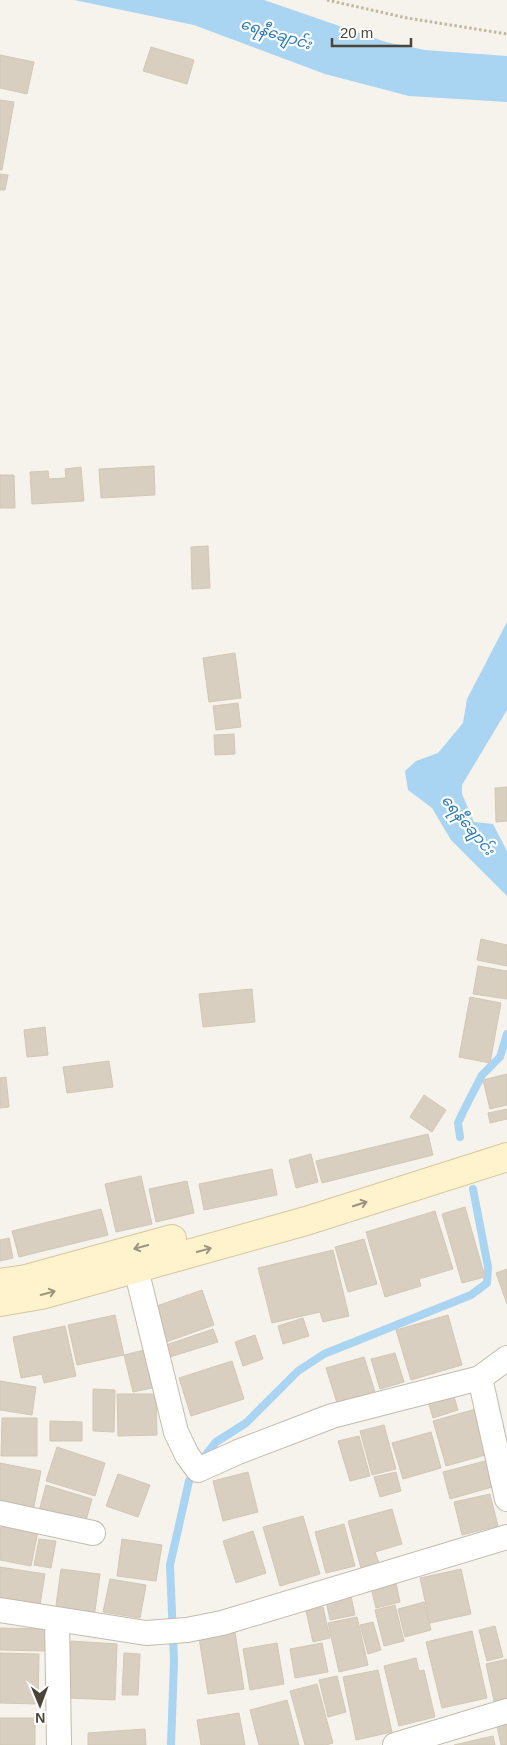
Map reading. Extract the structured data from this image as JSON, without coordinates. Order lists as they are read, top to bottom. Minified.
{"water":["ရေနီချောင်း"],"scale_bar":"20 m","north":"bottom"}
